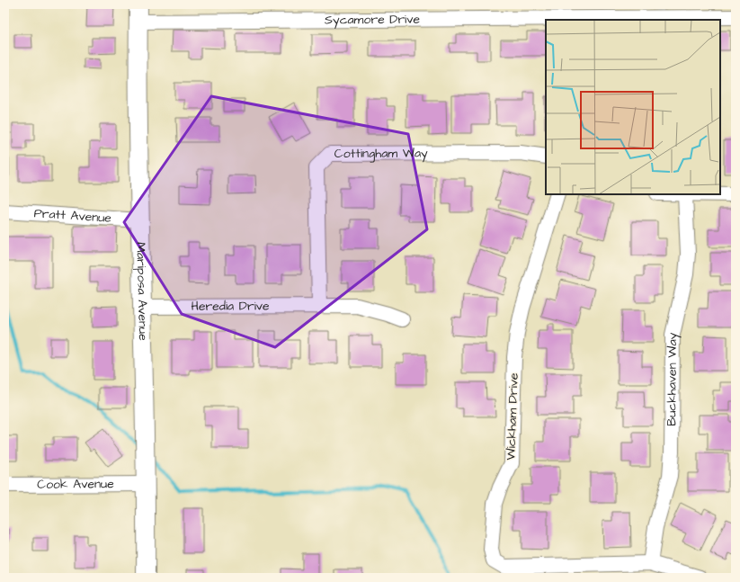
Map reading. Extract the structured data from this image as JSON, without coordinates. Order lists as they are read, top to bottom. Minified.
{"streets":{"street":["Sycamore Drive","Cottingham Way","Pratt Avenue","Mariposa Avenue","Heredia Drive","Buckhaven Way","Wickham Drive","Cook Avenue"]},"crossings":[["Sycamore Drive","Mariposa Avenue"],["Cottingham Way","Heredia Drive"],["Pratt Avenue","Mariposa Avenue"],["Mariposa Avenue","Heredia Drive"],["Mariposa Avenue","Cook Avenue"],["Buckhaven Way","Wickham Drive"]]}
